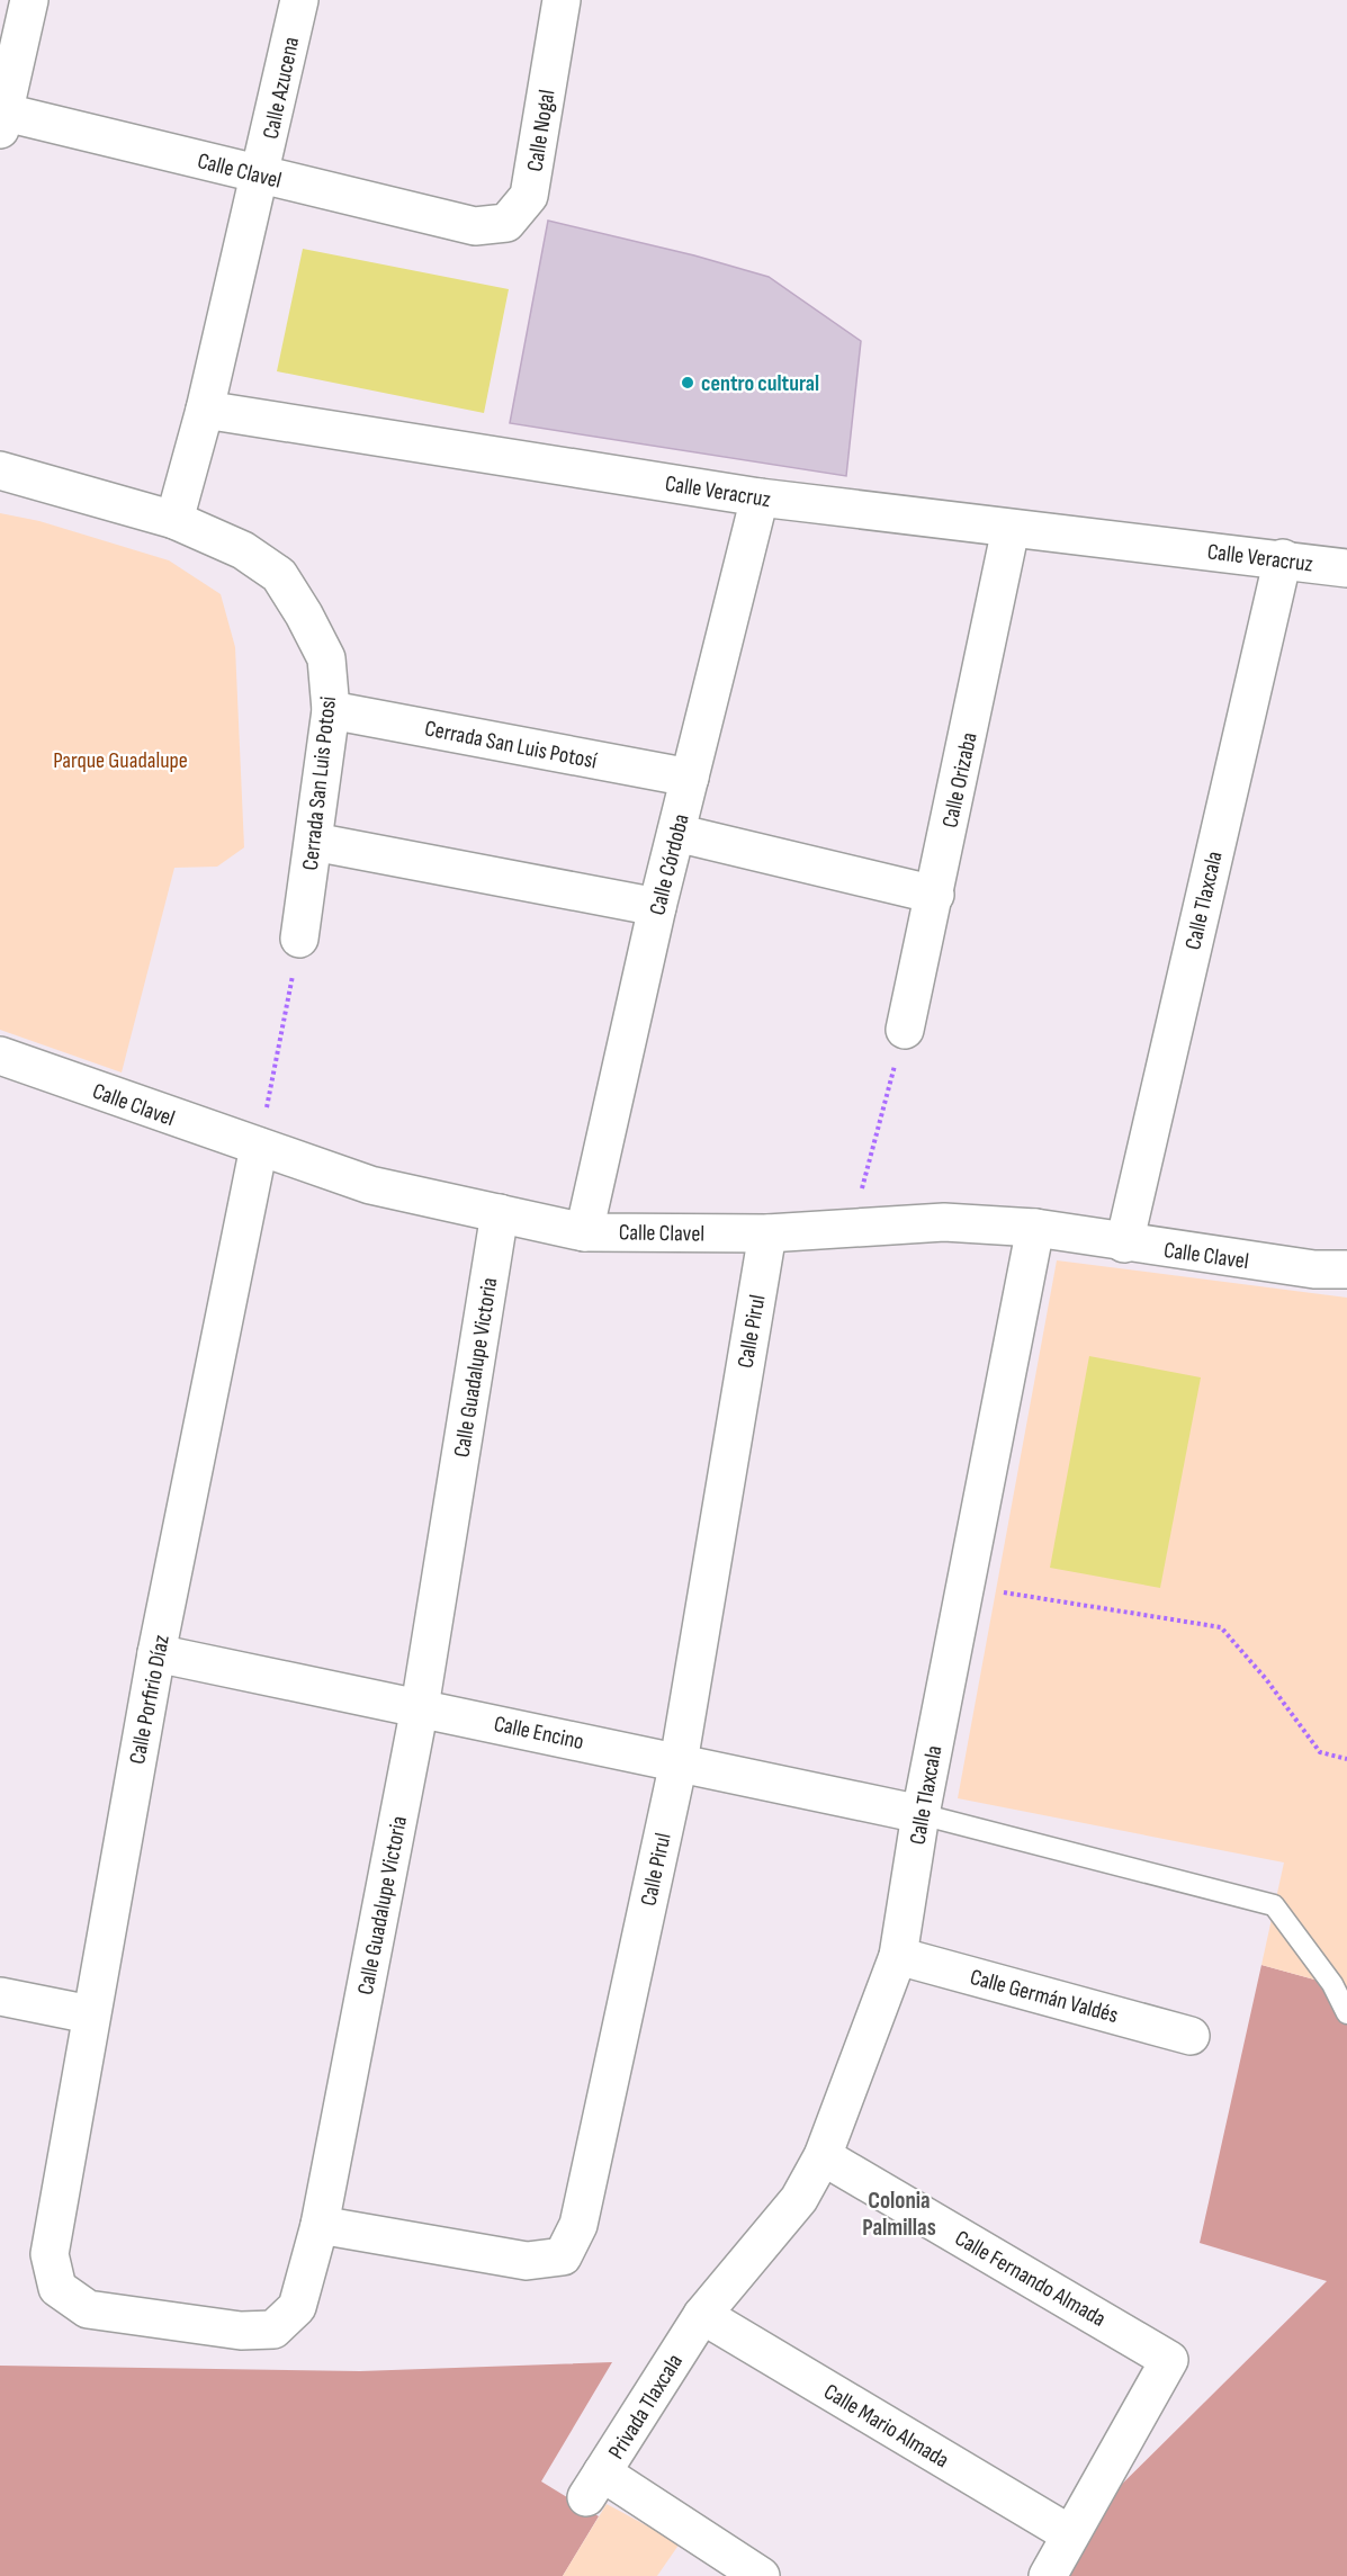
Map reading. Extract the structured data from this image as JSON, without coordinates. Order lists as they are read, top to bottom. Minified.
{"streets":{"street":["Calle Azucena","Calle Nogal","Calle Clavel","Calle Veracruz","Cerrada San Luis Potosí","Calle Orizaba","Cerrada San Luis Potosi","Calle Córdoba","Calle Tlaxcala","Calle Pirul","Calle Guadalupe Victoria","Calle Porfirio Díaz","Calle Encino","Calle Germán Valdés","Calle Fernando Almada","Privada Tlaxcala","Calle Mario Almada"]},"crossings":[["Calle Azucena","Calle Clavel"],["Calle Azucena","Calle Veracruz"],["Calle Nogal","Calle Clavel"],["Calle Clavel","Calle Córdoba"],["Calle Clavel","Calle Tlaxcala"],["Calle Clavel","Calle Pirul"],["Calle Clavel","Calle Guadalupe Victoria"],["Calle Clavel","Calle Porfirio Díaz"],["Calle Veracruz","Calle Orizaba"],["Calle Veracruz","Calle Córdoba"],["Calle Veracruz","Calle Tlaxcala"],["Cerrada San Luis Potosí","Cerrada San Luis Potosi"],["Cerrada San Luis Potosí","Calle Córdoba"],["Calle Tlaxcala","Calle Encino"],["Calle Tlaxcala","Calle Germán Valdés"],["Calle Tlaxcala","Calle Fernando Almada"],["Calle Tlaxcala","Privada Tlaxcala"],["Calle Tlaxcala","Calle Mario Almada"],["Calle Pirul","Calle Guadalupe Victoria"],["Calle Pirul","Calle Encino"],["Calle Guadalupe Victoria","Calle Porfirio Díaz"],["Calle Guadalupe Victoria","Calle Encino"],["Calle Porfirio Díaz","Calle Encino"],["Calle Fernando Almada","Calle Mario Almada"],["Privada Tlaxcala","Calle Mario Almada"]],"districts":["Colonia Palmillas"],"parks":["Parque Guadalupe"],"places":["centro cultural"]}
